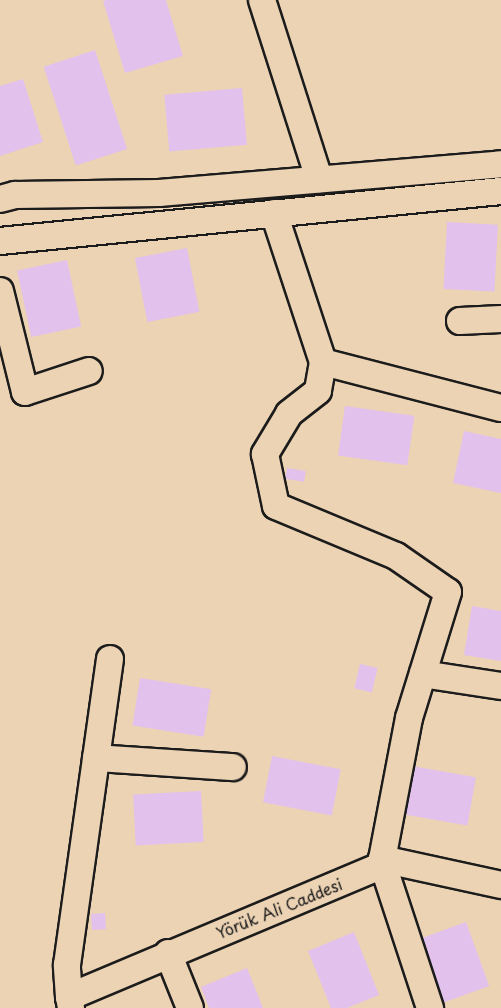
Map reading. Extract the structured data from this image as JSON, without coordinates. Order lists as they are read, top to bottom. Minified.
{"streets":{"street":["Yörük Ali Caddesi"]}}
